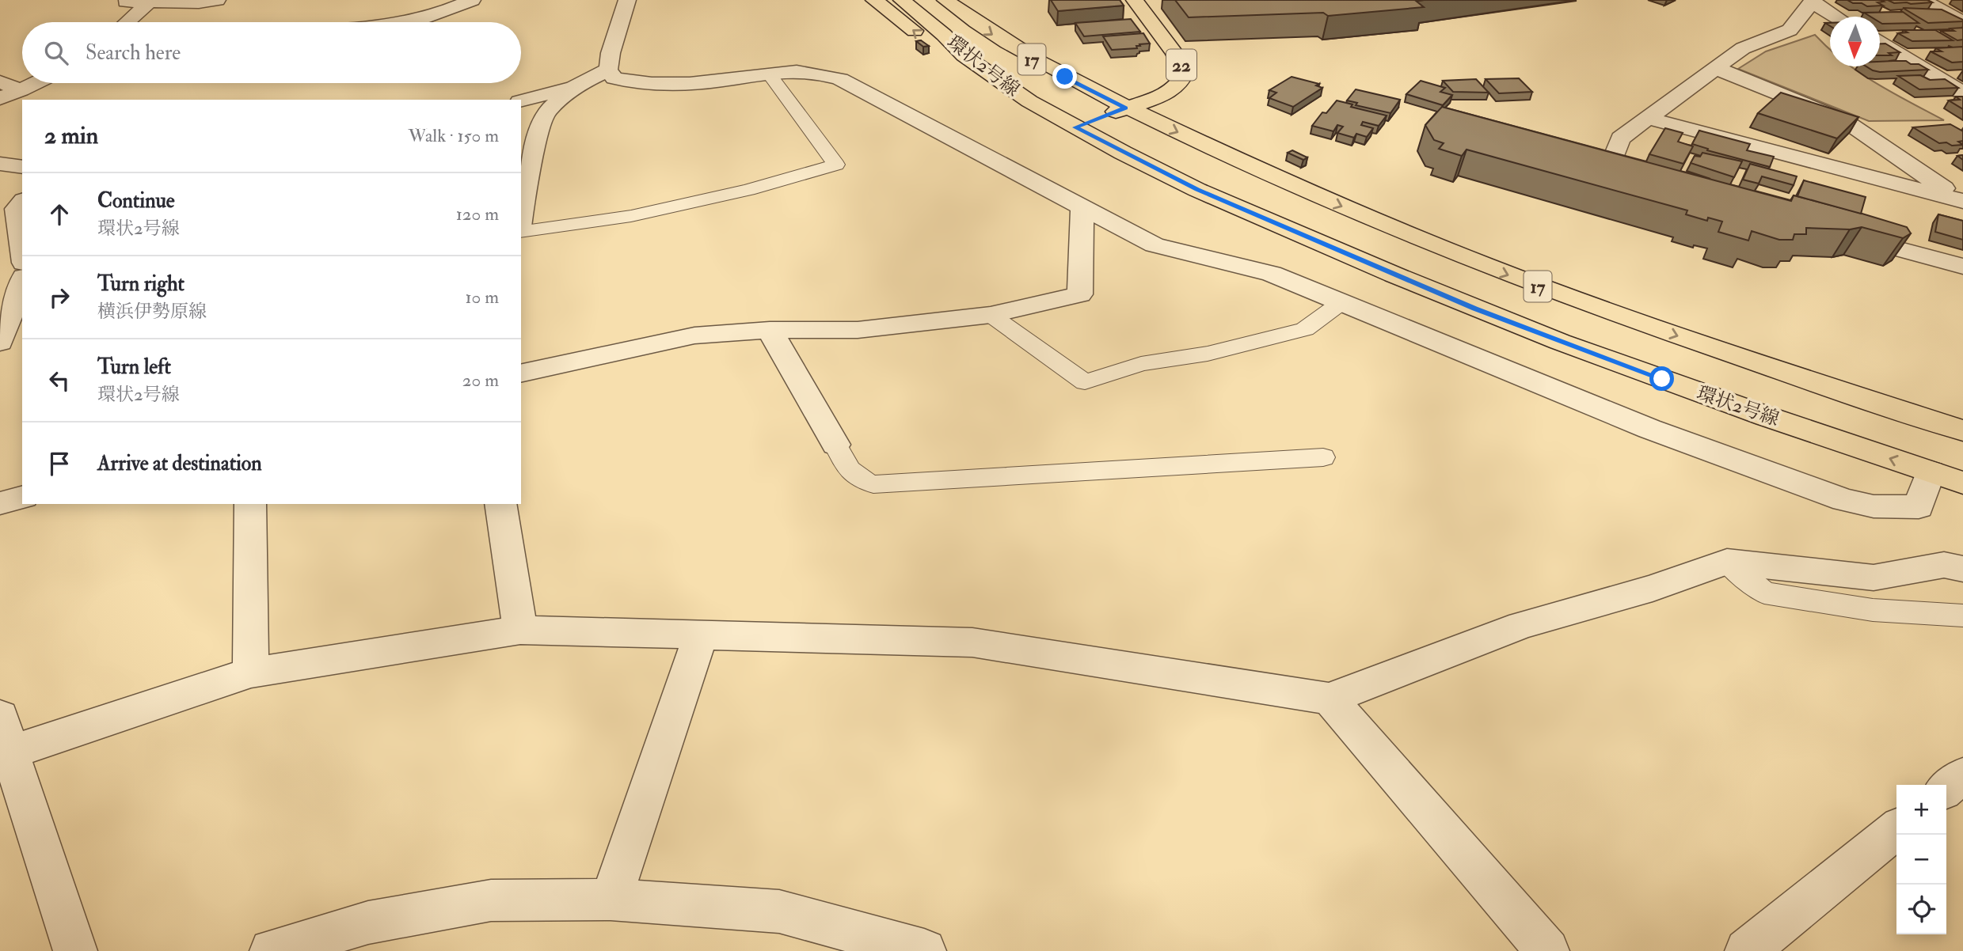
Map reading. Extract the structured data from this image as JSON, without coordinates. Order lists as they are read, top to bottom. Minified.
{"streets":{"main road":["17","22","環状2号線"]},"crossings":[["22","環状2号線"]],"north":"bottom","page":{"search":"Search here","heading":["2 min","Walk · 150 m"],"list":[["Continue","環状2号線","120 m"],["Turn right","横浜伊勢原線","10 m"],["Turn left","環状2号線","20 m"],"Arrive at destination"],"map_buttons":["+","−"]}}
